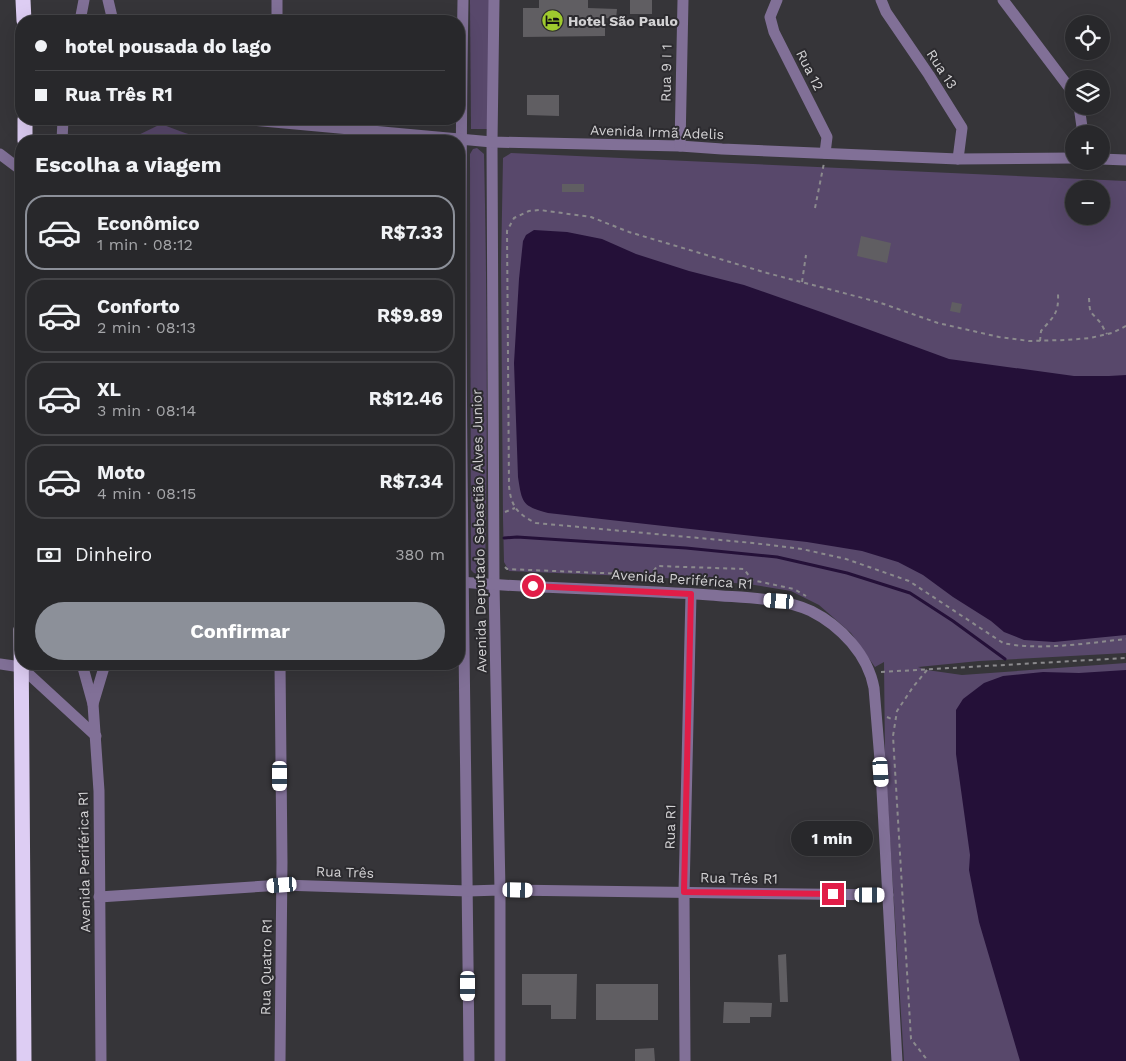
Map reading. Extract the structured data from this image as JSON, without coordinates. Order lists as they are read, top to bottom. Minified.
{"streets":{"street":["Rua 13","Rua 12","Rua 9 I 1","Avenida Irmã Adelis","Avenida Deputado Sebastião Alves Junior","Avenida Periférica R1","Rua R1","Rua Três","Rua Três R1","Rua Quatro R1"]},"crossings":[["Rua 13","Avenida Irmã Adelis"],["Rua 12","Avenida Irmã Adelis"],["Rua 9 I 1","Avenida Irmã Adelis"],["Avenida Irmã Adelis","Avenida Deputado Sebastião Alves Junior"],["Avenida Deputado Sebastião Alves Junior","Avenida Periférica R1"],["Avenida Deputado Sebastião Alves Junior","Rua Três"],["Avenida Deputado Sebastião Alves Junior","Rua Três R1"],["Avenida Periférica R1","Rua R1"],["Avenida Periférica R1","Rua Três"],["Avenida Periférica R1","Rua Três R1"],["Rua R1","Rua Três R1"],["Rua Três","Rua Três R1"],["Rua Três","Rua Quatro R1"]],"places":{"hotel":["Hotel São Paulo"]},"page":{"map_buttons":["+","−"],"banner":["hotel pousada do lago","Rua Três R1"],"heading":"Escolha a viagem","list":[{"name":"Econômico","note":"1 min · 08:12","value":"R$7.33"},{"name":"Conforto","note":"2 min · 08:13","value":"R$9.89"},{"name":"XL","note":"3 min · 08:14","value":"R$12.46"},{"name":"Moto","note":"4 min · 08:15","value":"R$7.34"}],"pay":["Dinheiro","380 m"],"buttons":"Confirmar","bubble":"1 min"}}
